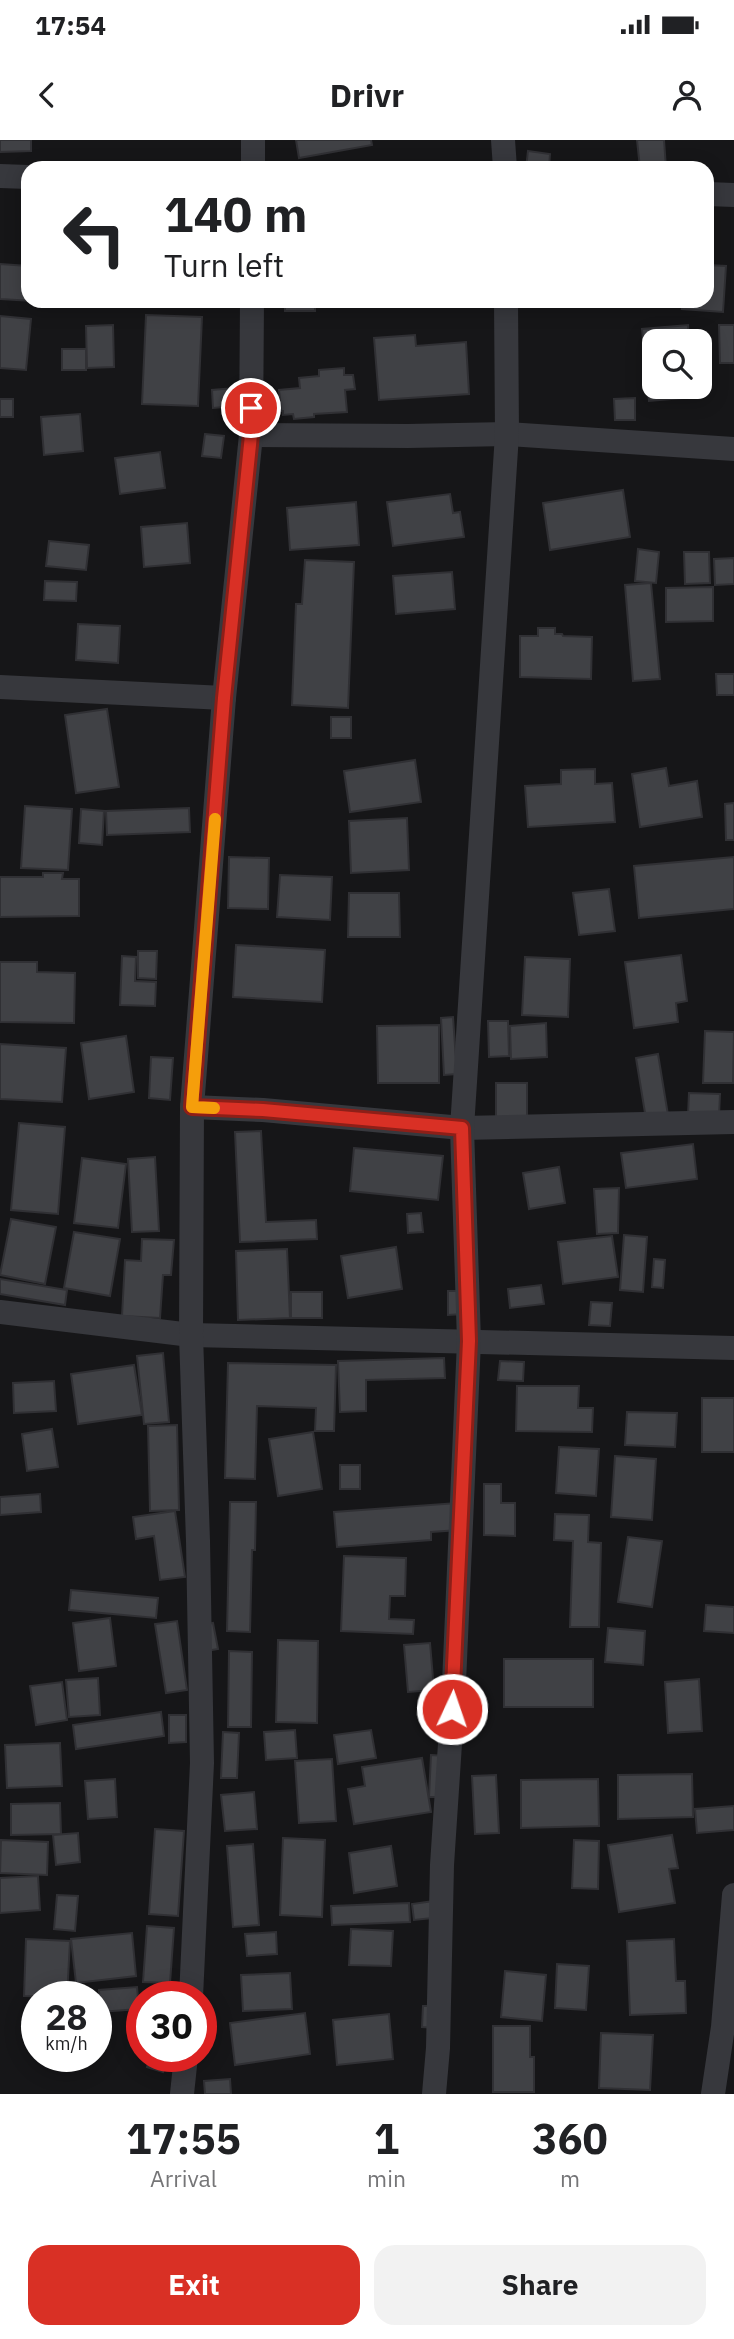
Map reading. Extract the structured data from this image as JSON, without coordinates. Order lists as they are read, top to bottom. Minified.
{"page":{"status":"17:54","header":"Drivr","turn":["140 m","Turn left"],"speed":"28 km/h","limit":"30","eta":["17:55","Arrival","1","min","360","m"],"buttons":["Exit","Share"]}}
